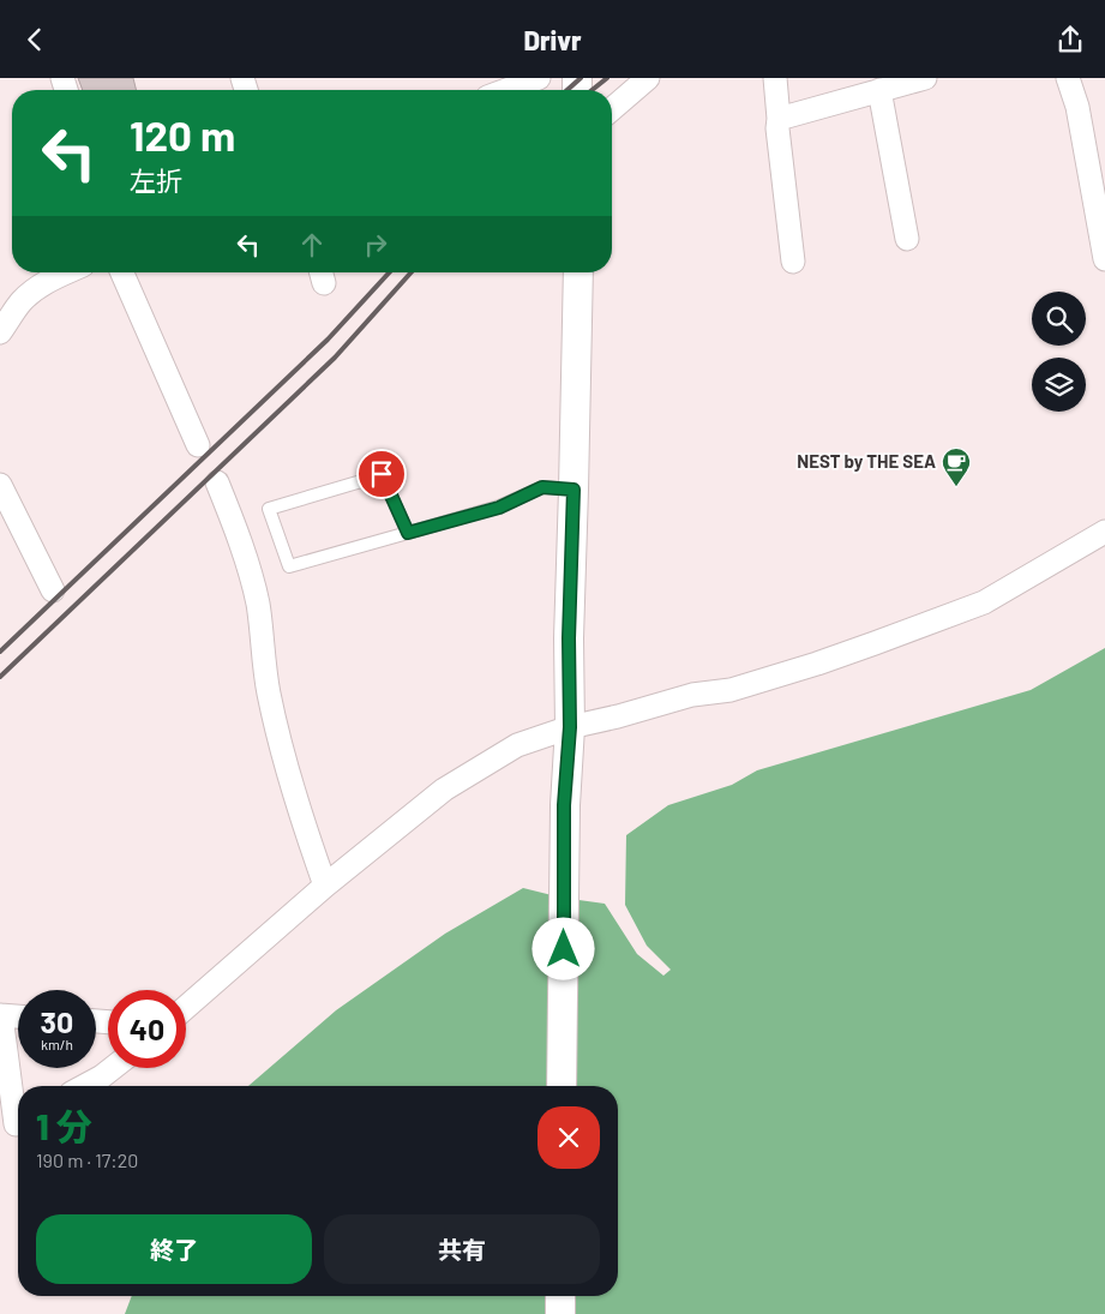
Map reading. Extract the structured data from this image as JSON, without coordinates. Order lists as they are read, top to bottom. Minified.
{"places":{"cafe":["NEST by THE SEA"]},"page":{"header":"Drivr","turn":["120 m","左折"],"speed":"30 km/h","limit":"40","heading":["1 分","190 m · 17:20"],"buttons":["終了","共有"]}}
